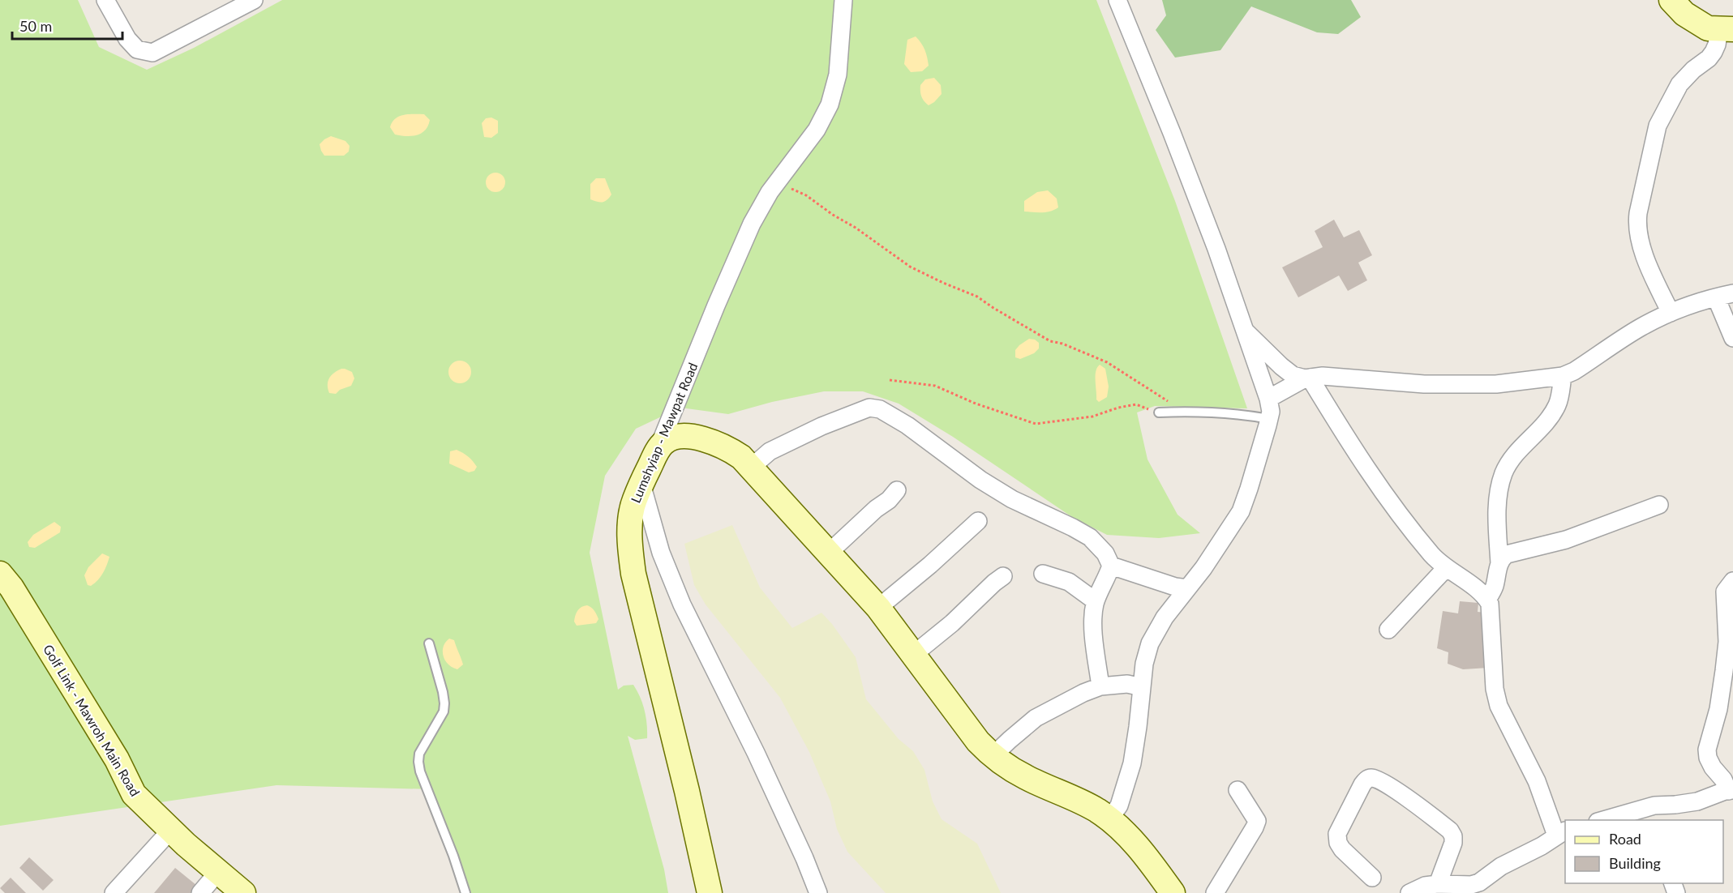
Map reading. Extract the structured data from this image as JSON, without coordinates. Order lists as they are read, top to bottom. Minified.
{"streets":{"street":["Lumshyiap - Mawpat Road","Golf Link - Mawroh Main Road"]},"legend":["Road","Building"],"scale_bar":"50 m"}
